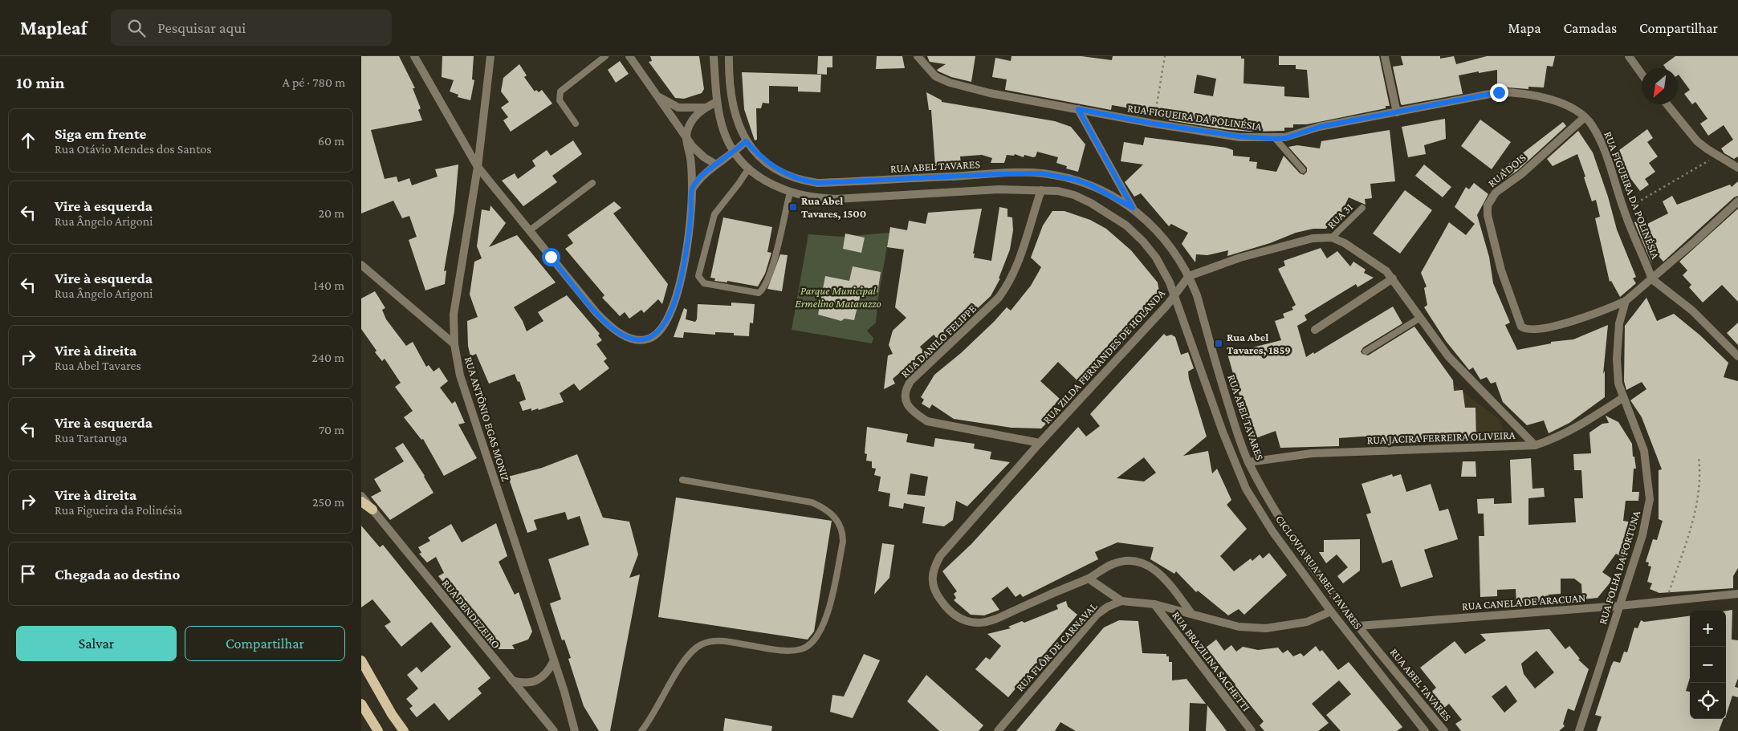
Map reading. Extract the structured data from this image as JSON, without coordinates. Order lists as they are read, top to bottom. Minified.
{"streets":{"street":["RUA FIGUEIRA DA POLINÉSIA","RUA ABEL TAVARES","RUA DOIS","RUA DANILO FELIPPE","RUA ZILDA FERNANDES DE HOLANDA","RUA ANTÔNIO EGAS MONIZ","RUA JACIRA FERREIRA OLIVEIRA","RUA FOLHA DA FORTUNA","RUA CANELA DE ARACUAN","RUA DENDEZEIRO","RUA FLÔR DE CARNAVAL","RUA BRAZILINA SACHETTI"],"lane":["RUA 31"]},"crossings":[["RUA FIGUEIRA DA POLINÉSIA","RUA DOIS"],["RUA ABEL TAVARES","RUA ZILDA FERNANDES DE HOLANDA"],["RUA ABEL TAVARES","RUA JACIRA FERREIRA OLIVEIRA"],["RUA ABEL TAVARES","RUA CANELA DE ARACUAN"],["RUA DOIS","RUA FOLHA DA FORTUNA"],["RUA DANILO FELIPPE","RUA ZILDA FERNANDES DE HOLANDA"],["RUA JACIRA FERREIRA OLIVEIRA","RUA FOLHA DA FORTUNA"],["RUA FOLHA DA FORTUNA","RUA CANELA DE ARACUAN"]],"parks":["Parque Municipal Ermelino Matarazzo"],"places":{"transit":["Rua Abel Tavares, 1500","Rua Abel Tavares, 1859"]},"north":"bottom left","page":{"header":"Mapleaf","search":"Pesquisar aqui","nav":["Mapa","Camadas","Compartilhar"],"heading":["10 min","A pé · 780 m"],"list":[["Siga em frente","Rua Otávio Mendes dos Santos","60 m"],["Vire à esquerda","Rua Ângelo Arigoni","20 m"],["Vire à esquerda","Rua Ângelo Arigoni","140 m"],["Vire à direita","Rua Abel Tavares","240 m"],["Vire à esquerda","Rua Tartaruga","70 m"],["Vire à direita","Rua Figueira da Polinésia","250 m"],"Chegada ao destino"],"map_buttons":["+","−"],"buttons":["Salvar","Compartilhar"]}}
